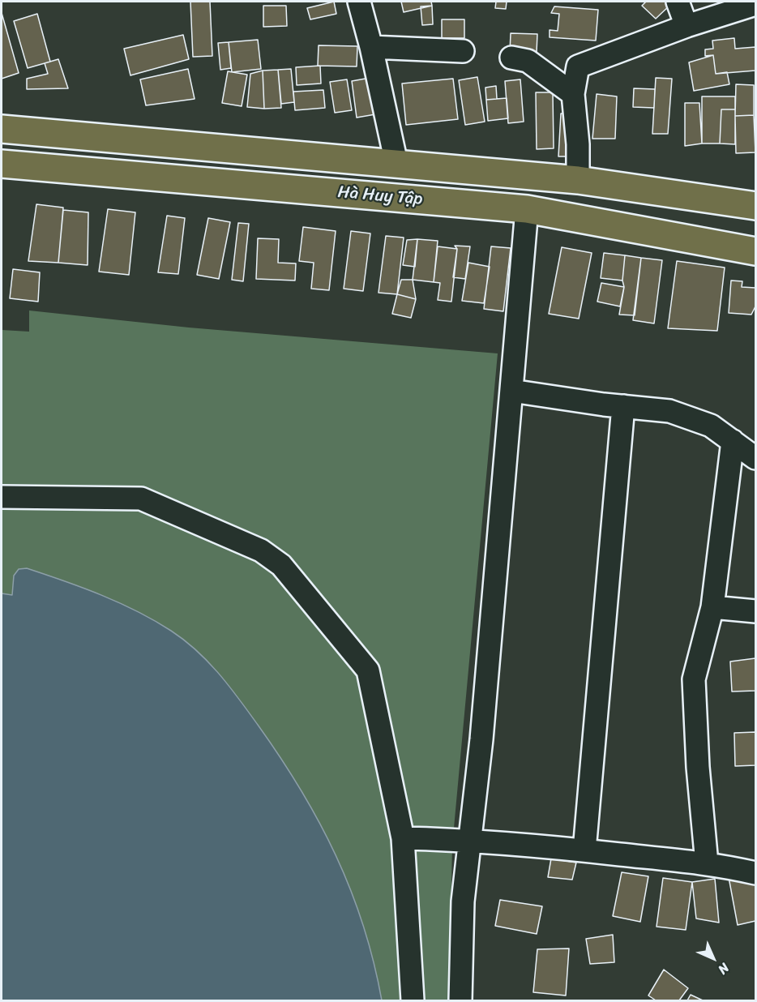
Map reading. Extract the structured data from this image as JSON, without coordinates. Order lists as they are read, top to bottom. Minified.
{"streets":{"main road":["Hà Huy Tập"]},"north":"bottom right"}
